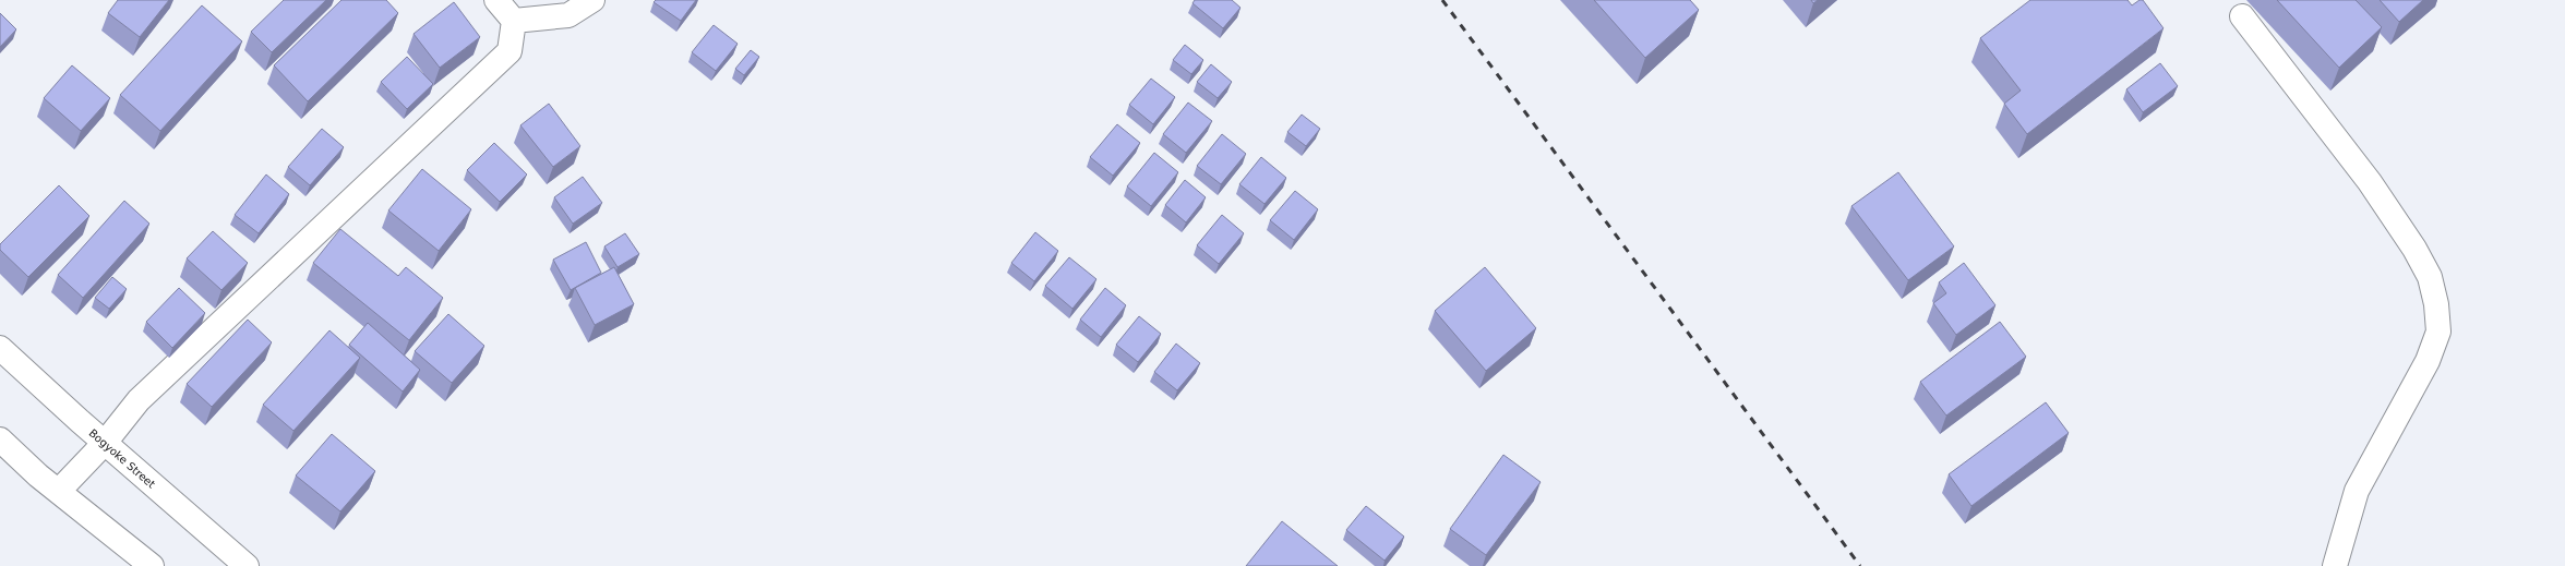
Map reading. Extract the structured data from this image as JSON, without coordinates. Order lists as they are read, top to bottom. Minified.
{"streets":{"street":["Bogyoke Street"]}}
